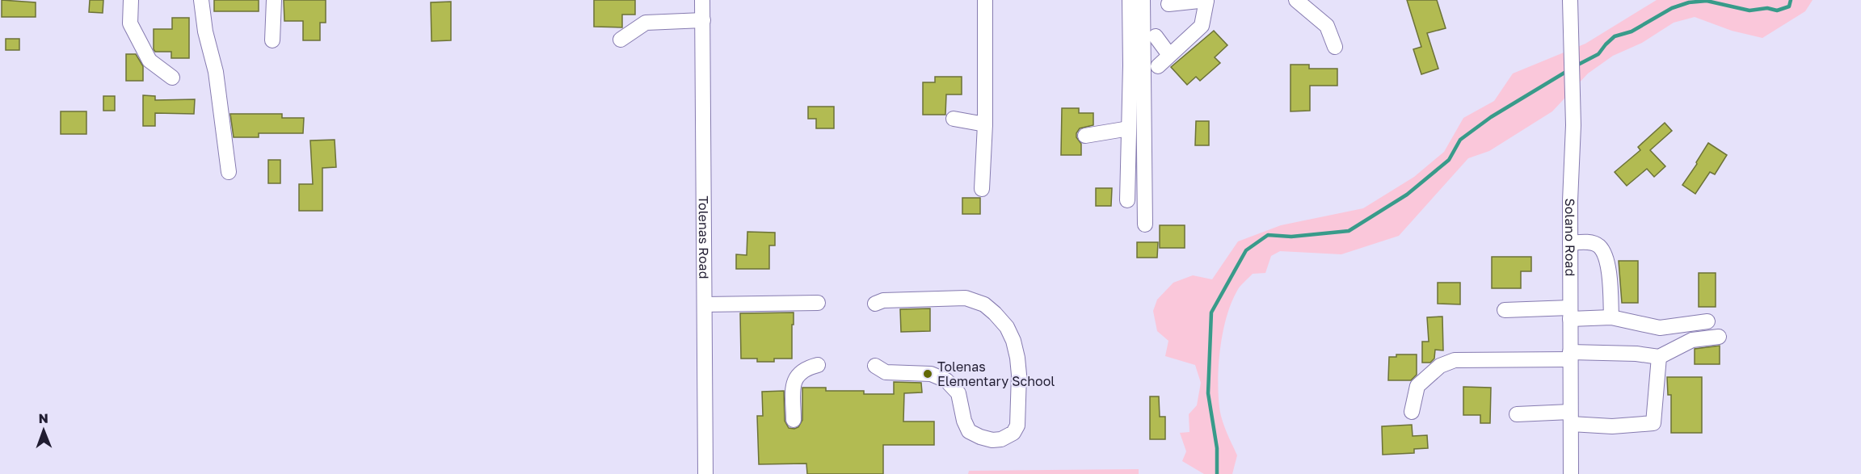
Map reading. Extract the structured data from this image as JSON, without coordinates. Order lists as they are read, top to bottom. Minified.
{"streets":{"street":["Tolenas Road","Solano Road"]},"places":["Tolenas Elementary School"],"north":"top"}
